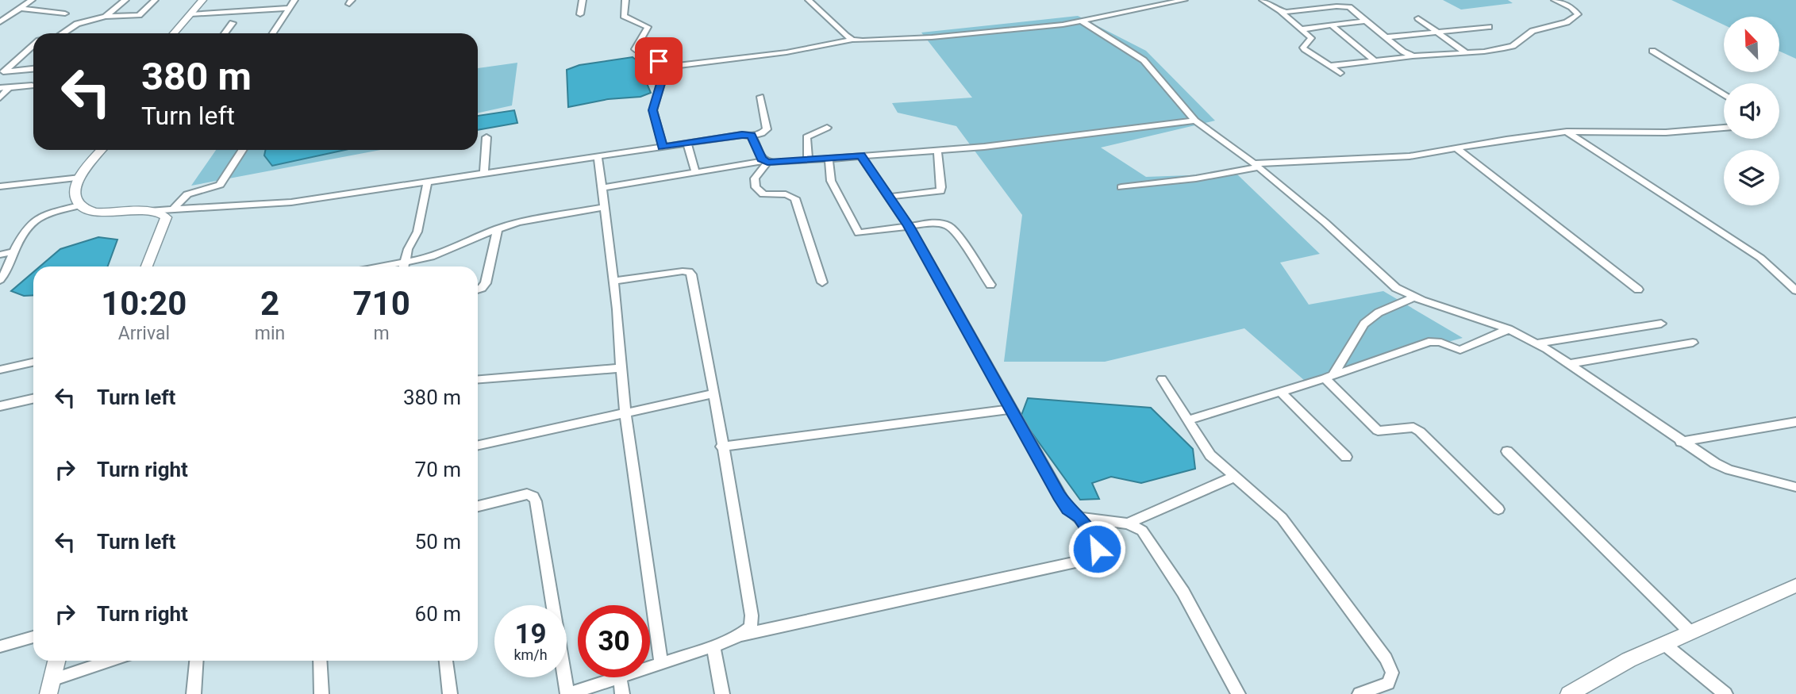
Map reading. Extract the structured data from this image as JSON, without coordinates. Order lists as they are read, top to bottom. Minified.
{"north":"top left","page":{"turn":["380 m","Turn left"],"eta":["10:20","Arrival","2","min","710","m"],"list":[{"name":"Turn left","value":"380 m"},{"name":"Turn right","value":"70 m"},{"name":"Turn left","value":"50 m"},{"name":"Turn right","value":"60 m"}],"speed":"19 km/h","limit":"30"}}
